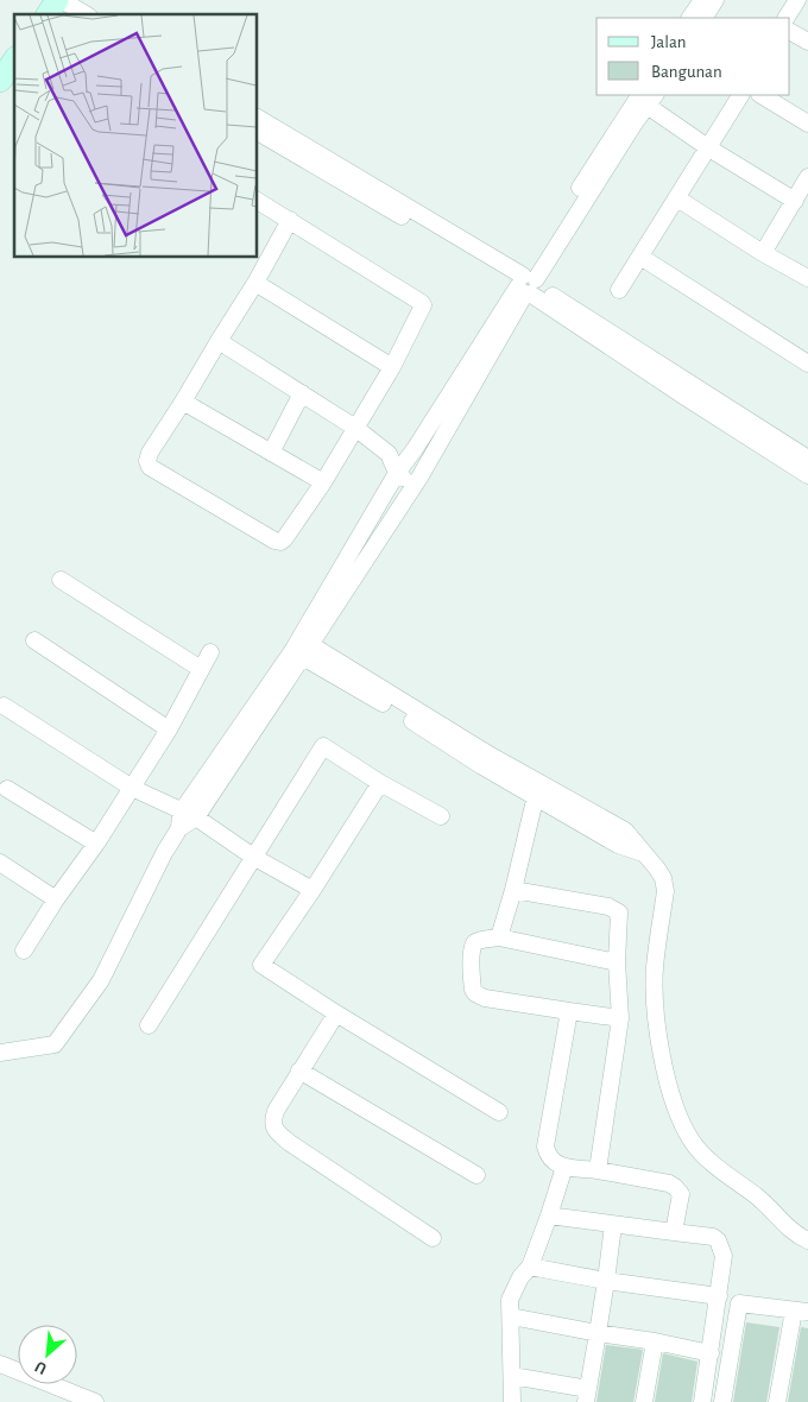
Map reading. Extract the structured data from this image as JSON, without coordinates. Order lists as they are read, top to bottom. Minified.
{"legend":["Jalan","Bangunan"],"north":"bottom left"}
